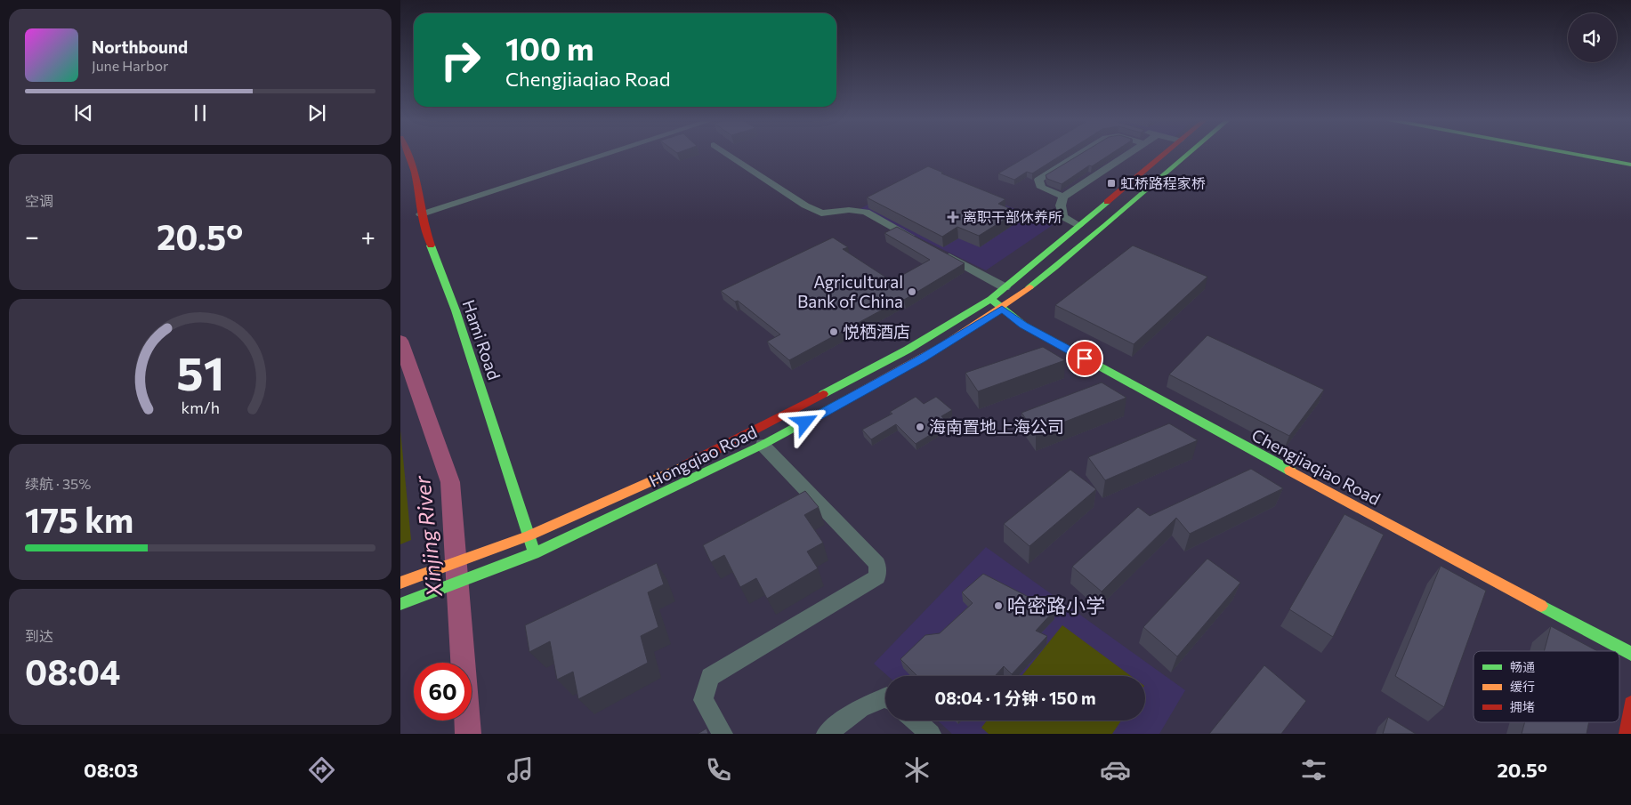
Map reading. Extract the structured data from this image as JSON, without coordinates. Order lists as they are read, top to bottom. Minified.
{"streets":{"main road":["Hami Road","Hongqiao Road","Chengjiaqiao Road"]},"crossings":[["Hami Road","Hongqiao Road"],["Hongqiao Road","Chengjiaqiao Road"]],"water":["Xinjing River"],"places":{"transit":["虹桥路程家桥"],"health":["离职干部休养所"],"other":["Agricultural Bank of China","悦栖酒店","海南置地上海公司","哈密路小学"]},"legend":["畅通","缓行","拥堵"],"page":{"turn":["100 m","Chengjiaqiao Road"],"song":["Northbound","June Harbor"],"tile":["空调",["续航 · 35%","175 km"],["到达","08:04"]],"heat":["−","20.5°","+"],"limit":"60","trip":"08:04 · 1 分钟 · 150 m","tabs":["08:03","20.5°"],"gauge":["51","km/h"]}}
